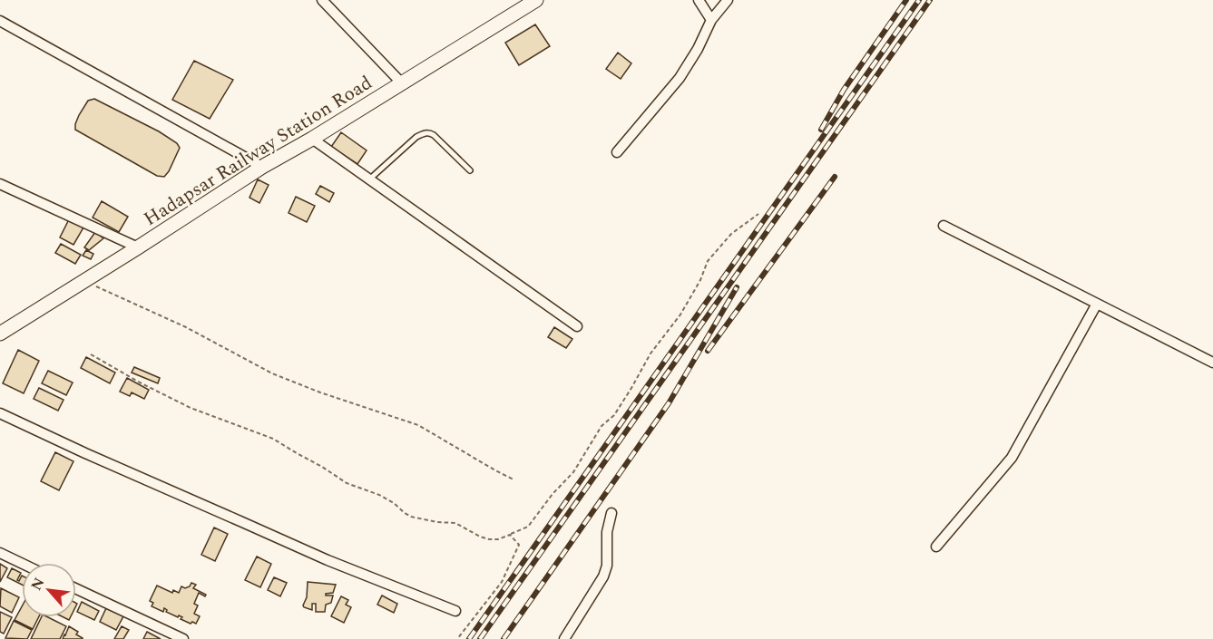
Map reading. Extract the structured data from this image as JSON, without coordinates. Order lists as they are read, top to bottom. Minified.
{"streets":{"street":["Hadapsar Railway Station Road"]},"north":"top left"}
